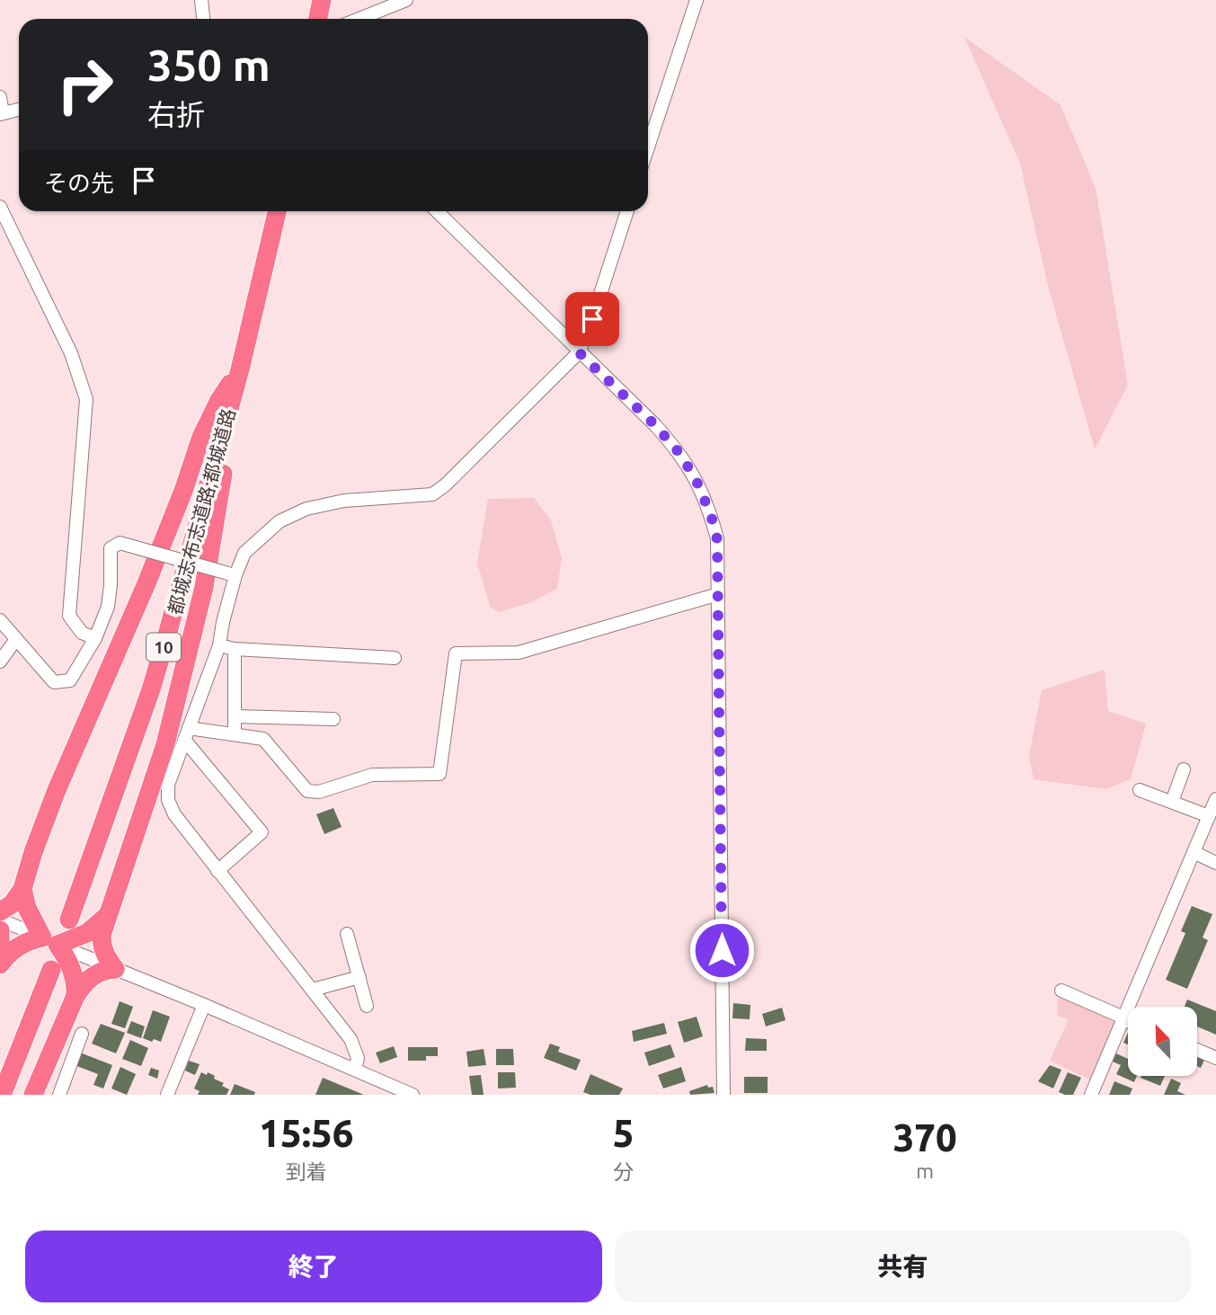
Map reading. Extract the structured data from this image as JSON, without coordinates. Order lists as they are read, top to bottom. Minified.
{"streets":{"highway":["都城志布志道路;都城道路","10"]},"north":"top left","page":{"turn":["350 m","右折"],"then":"その先","eta":["15:56","到着","5","分","370","m"],"buttons":["終了","共有"]}}
